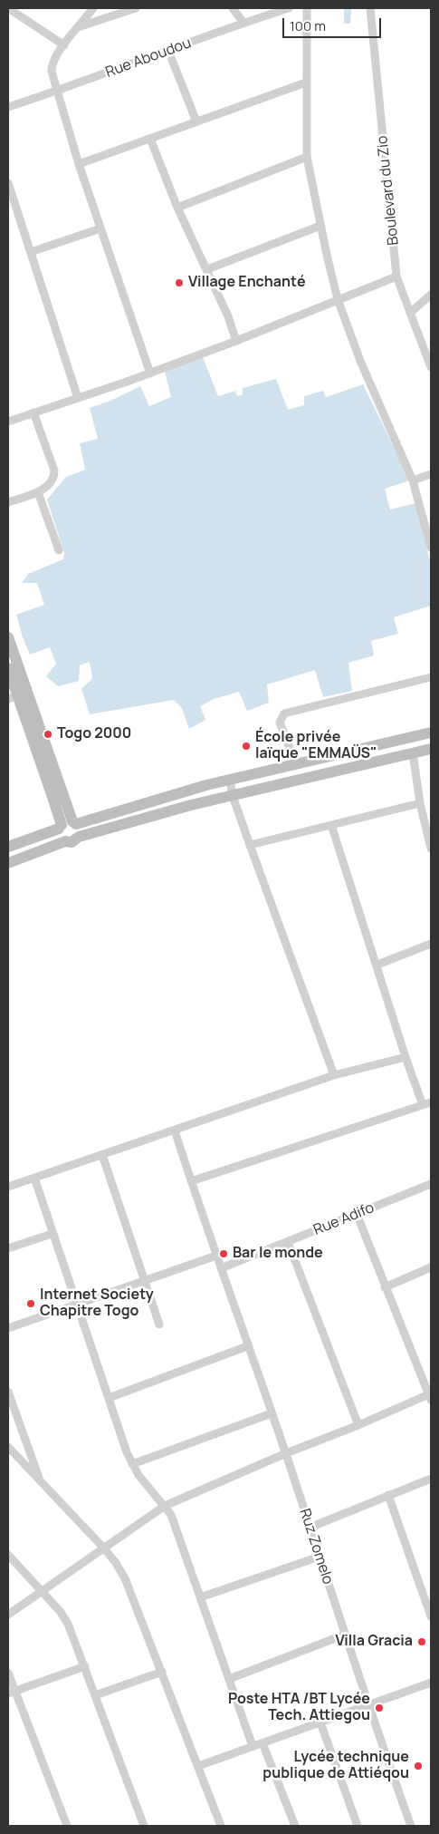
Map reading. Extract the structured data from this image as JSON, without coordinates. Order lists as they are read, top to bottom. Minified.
{"streets":{"street":["Rue Aboudou","Boulevard du Zio","Rue Adifo","Ruz Zomelo"]},"crossings":[["Rue Adifo","Ruz Zomelo"]],"places":["Village Enchanté","Togo 2000","École privée laïque \"EMMAÜS\"","Bar le monde","Internet Society Chapitre Togo","Villa Gracia","Poste HTA /BT Lycée Tech. Attiegou","Lycée technique publique de Attiéqou"],"scale_bar":"100 m"}
